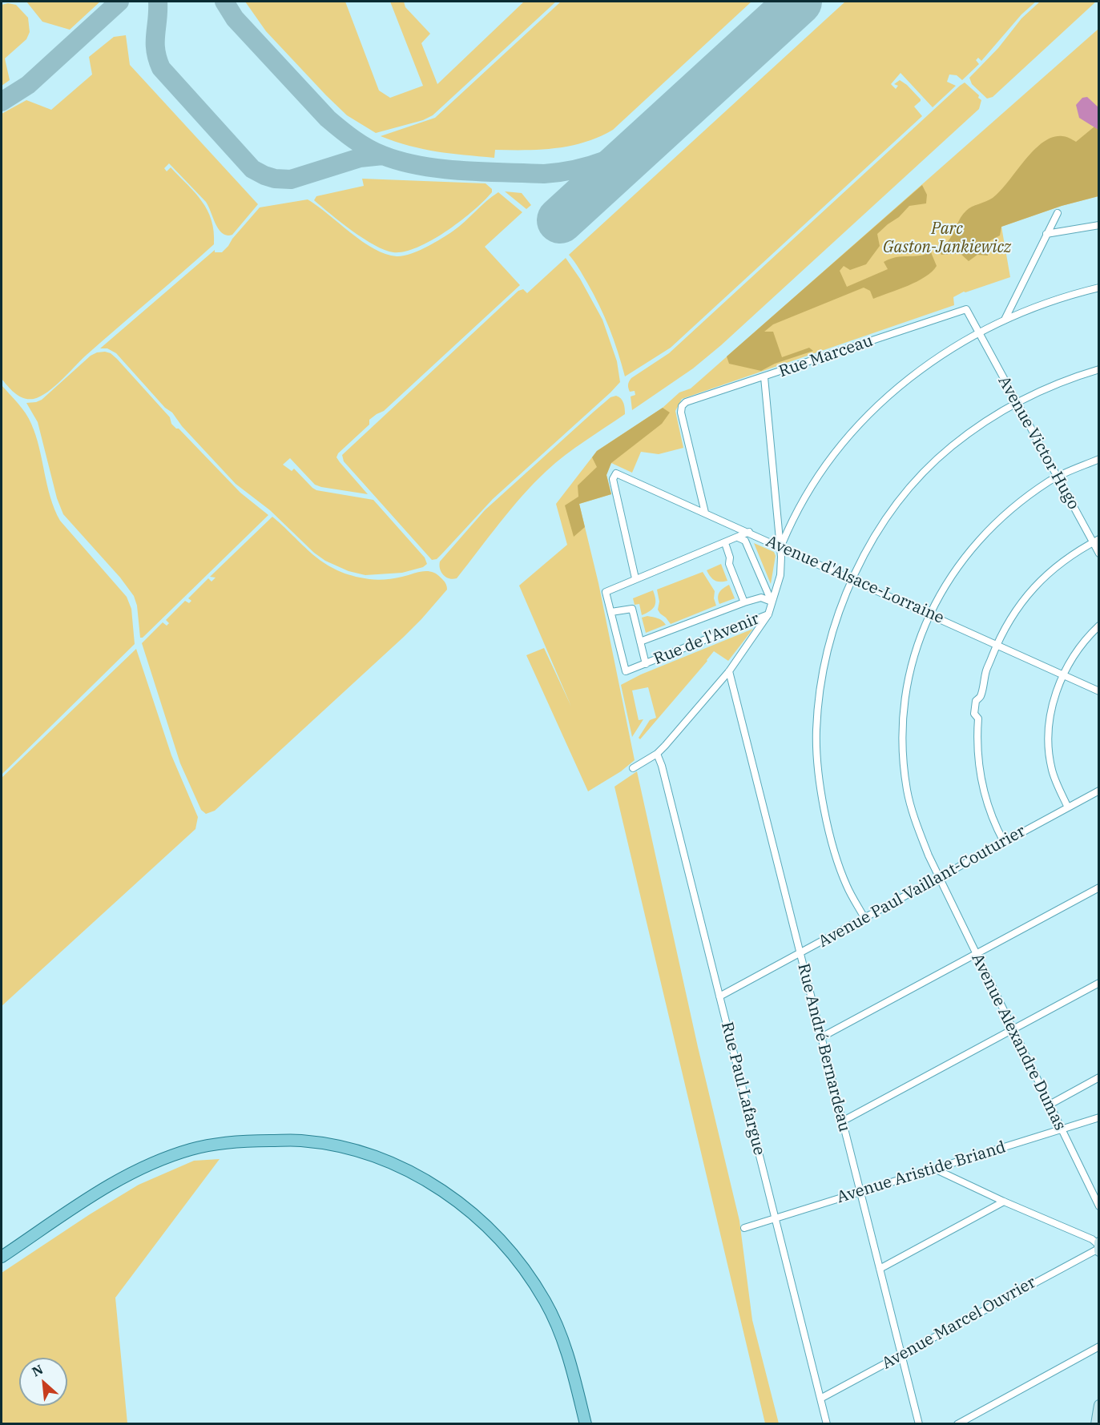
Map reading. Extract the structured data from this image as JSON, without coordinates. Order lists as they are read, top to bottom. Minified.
{"streets":{"street":["Rue Marceau","Avenue Victor Hugo","Avenue d'Alsace-Lorraine","Rue de l'Avenir","Avenue Paul Vaillant-Couturier","Avenue Alexandre Dumas","Rue André Bernardeau","Rue Paul Lafargue","Avenue Aristide Briand","Avenue Marcel Ouvrier"]},"crossings":[["Rue Marceau","Avenue Victor Hugo"],["Rue Marceau","Avenue d'Alsace-Lorraine"],["Avenue Victor Hugo","Avenue Alexandre Dumas"],["Avenue d'Alsace-Lorraine","Rue de l'Avenir"],["Avenue d'Alsace-Lorraine","Avenue Alexandre Dumas"],["Avenue Paul Vaillant-Couturier","Avenue Alexandre Dumas"],["Avenue Paul Vaillant-Couturier","Rue André Bernardeau"],["Avenue Paul Vaillant-Couturier","Rue Paul Lafargue"],["Avenue Alexandre Dumas","Avenue Aristide Briand"],["Rue André Bernardeau","Avenue Aristide Briand"],["Rue André Bernardeau","Avenue Marcel Ouvrier"],["Rue Paul Lafargue","Avenue Aristide Briand"],["Rue Paul Lafargue","Avenue Marcel Ouvrier"]],"parks":["Parc Gaston-Jankiewicz"],"north":"top left"}
